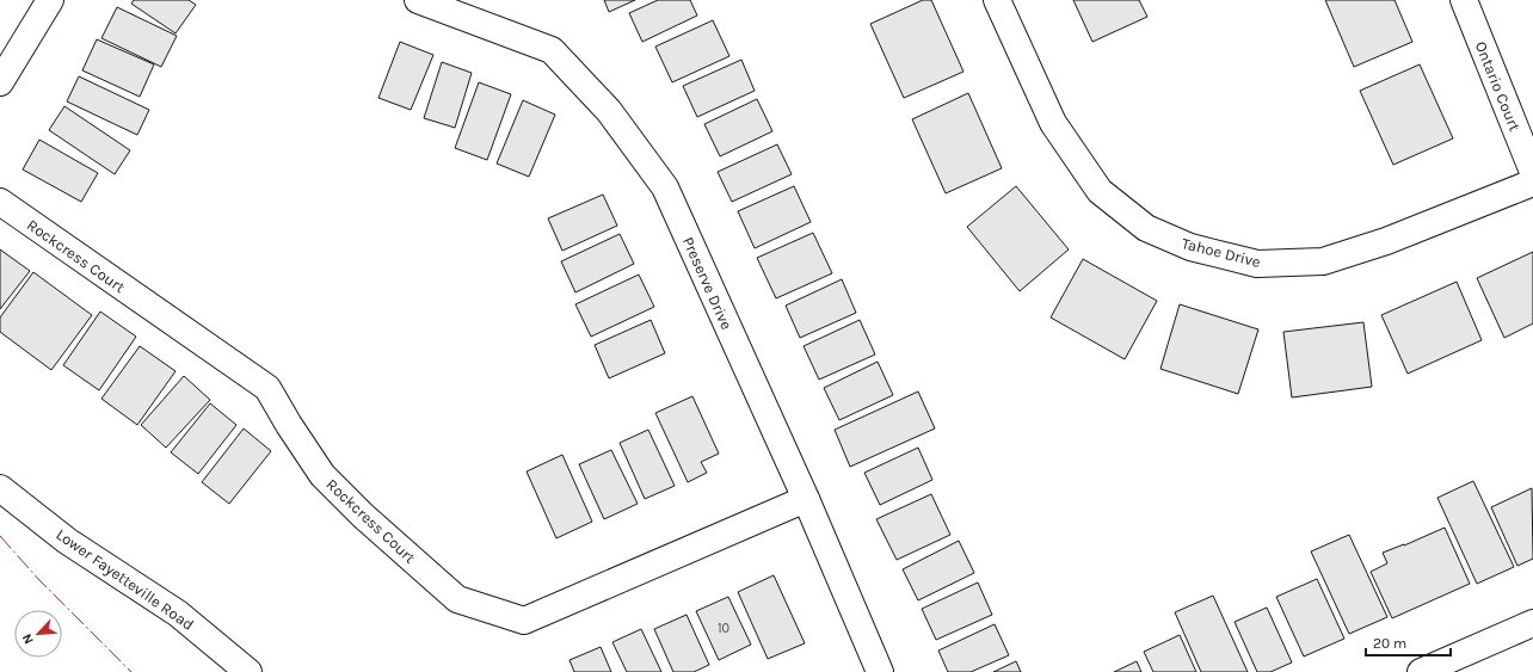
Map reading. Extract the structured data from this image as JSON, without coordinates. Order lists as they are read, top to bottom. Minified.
{"streets":{"street":["Ontario Court","Tahoe Drive","Rockcress Court","Preserve Drive","Lower Fayetteville Road"]},"crossings":[["Rockcress Court","Preserve Drive"]],"house_numbers":["10"],"scale_bar":"20 m","north":"bottom left"}
